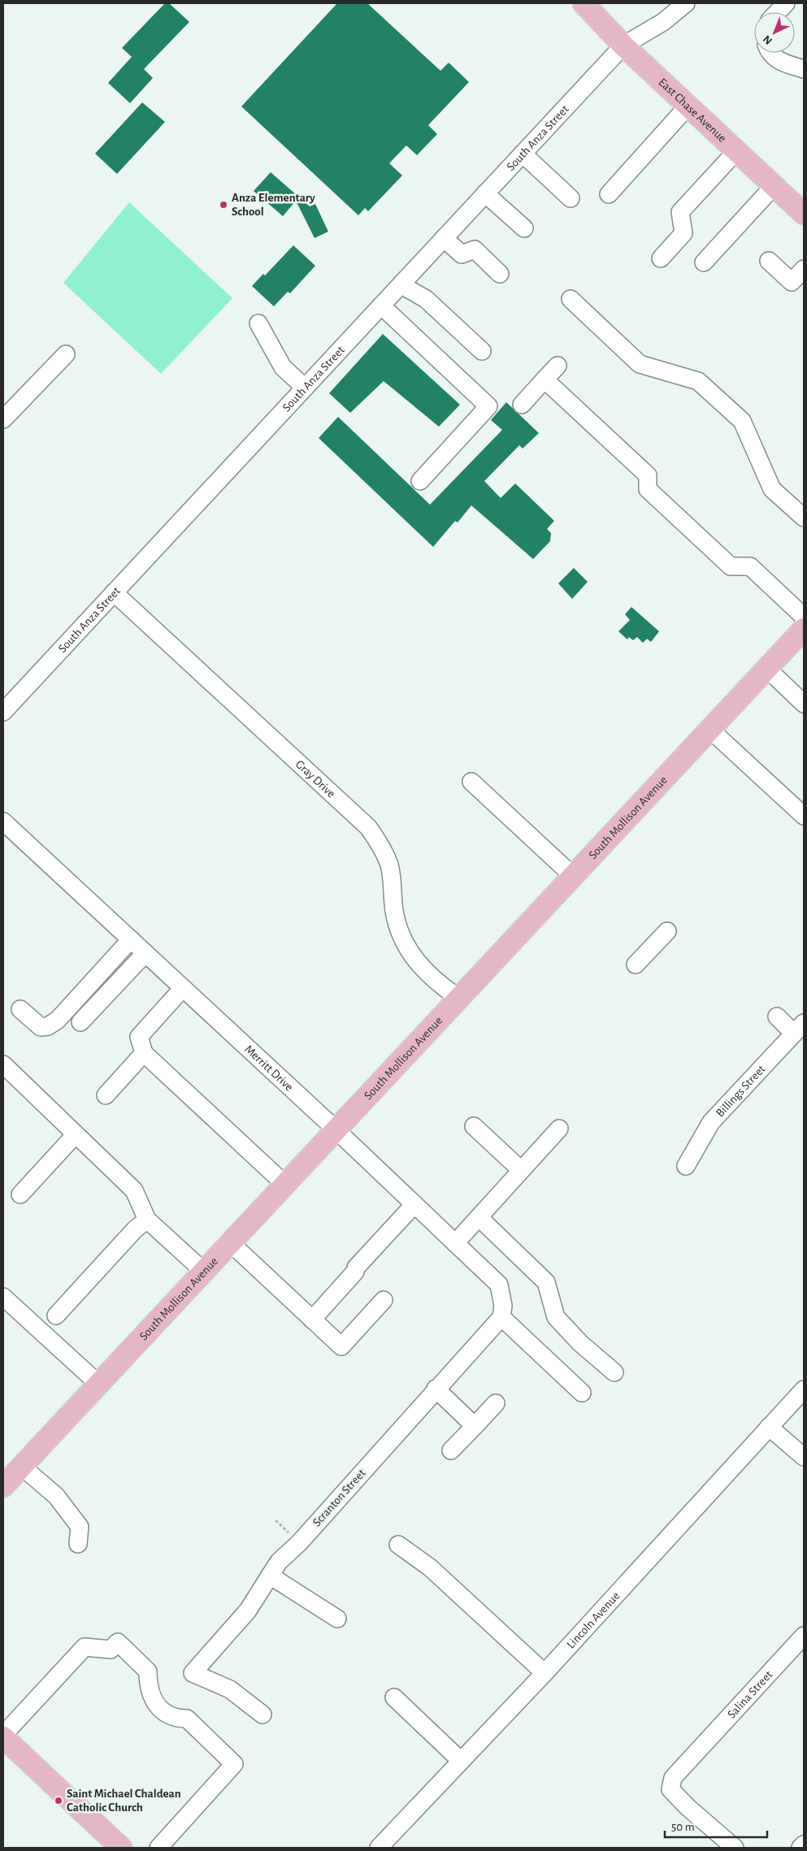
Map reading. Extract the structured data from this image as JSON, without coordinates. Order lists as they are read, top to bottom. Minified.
{"streets":{"main road":["East Chase Avenue","South Mollison Avenue"],"street":["South Anza Street","Gray Drive","Merritt Drive","Billings Street","Scranton Street","Lincoln Avenue","Salina Street"]},"crossings":[["East Chase Avenue","South Anza Street"],["South Anza Street","Gray Drive"],["Gray Drive","South Mollison Avenue"],["South Mollison Avenue","Merritt Drive"],["Merritt Drive","Scranton Street"]],"places":["Anza Elementary School","Saint Michael Chaldean Catholic Church"],"scale_bar":"50 m","north":"bottom left"}
